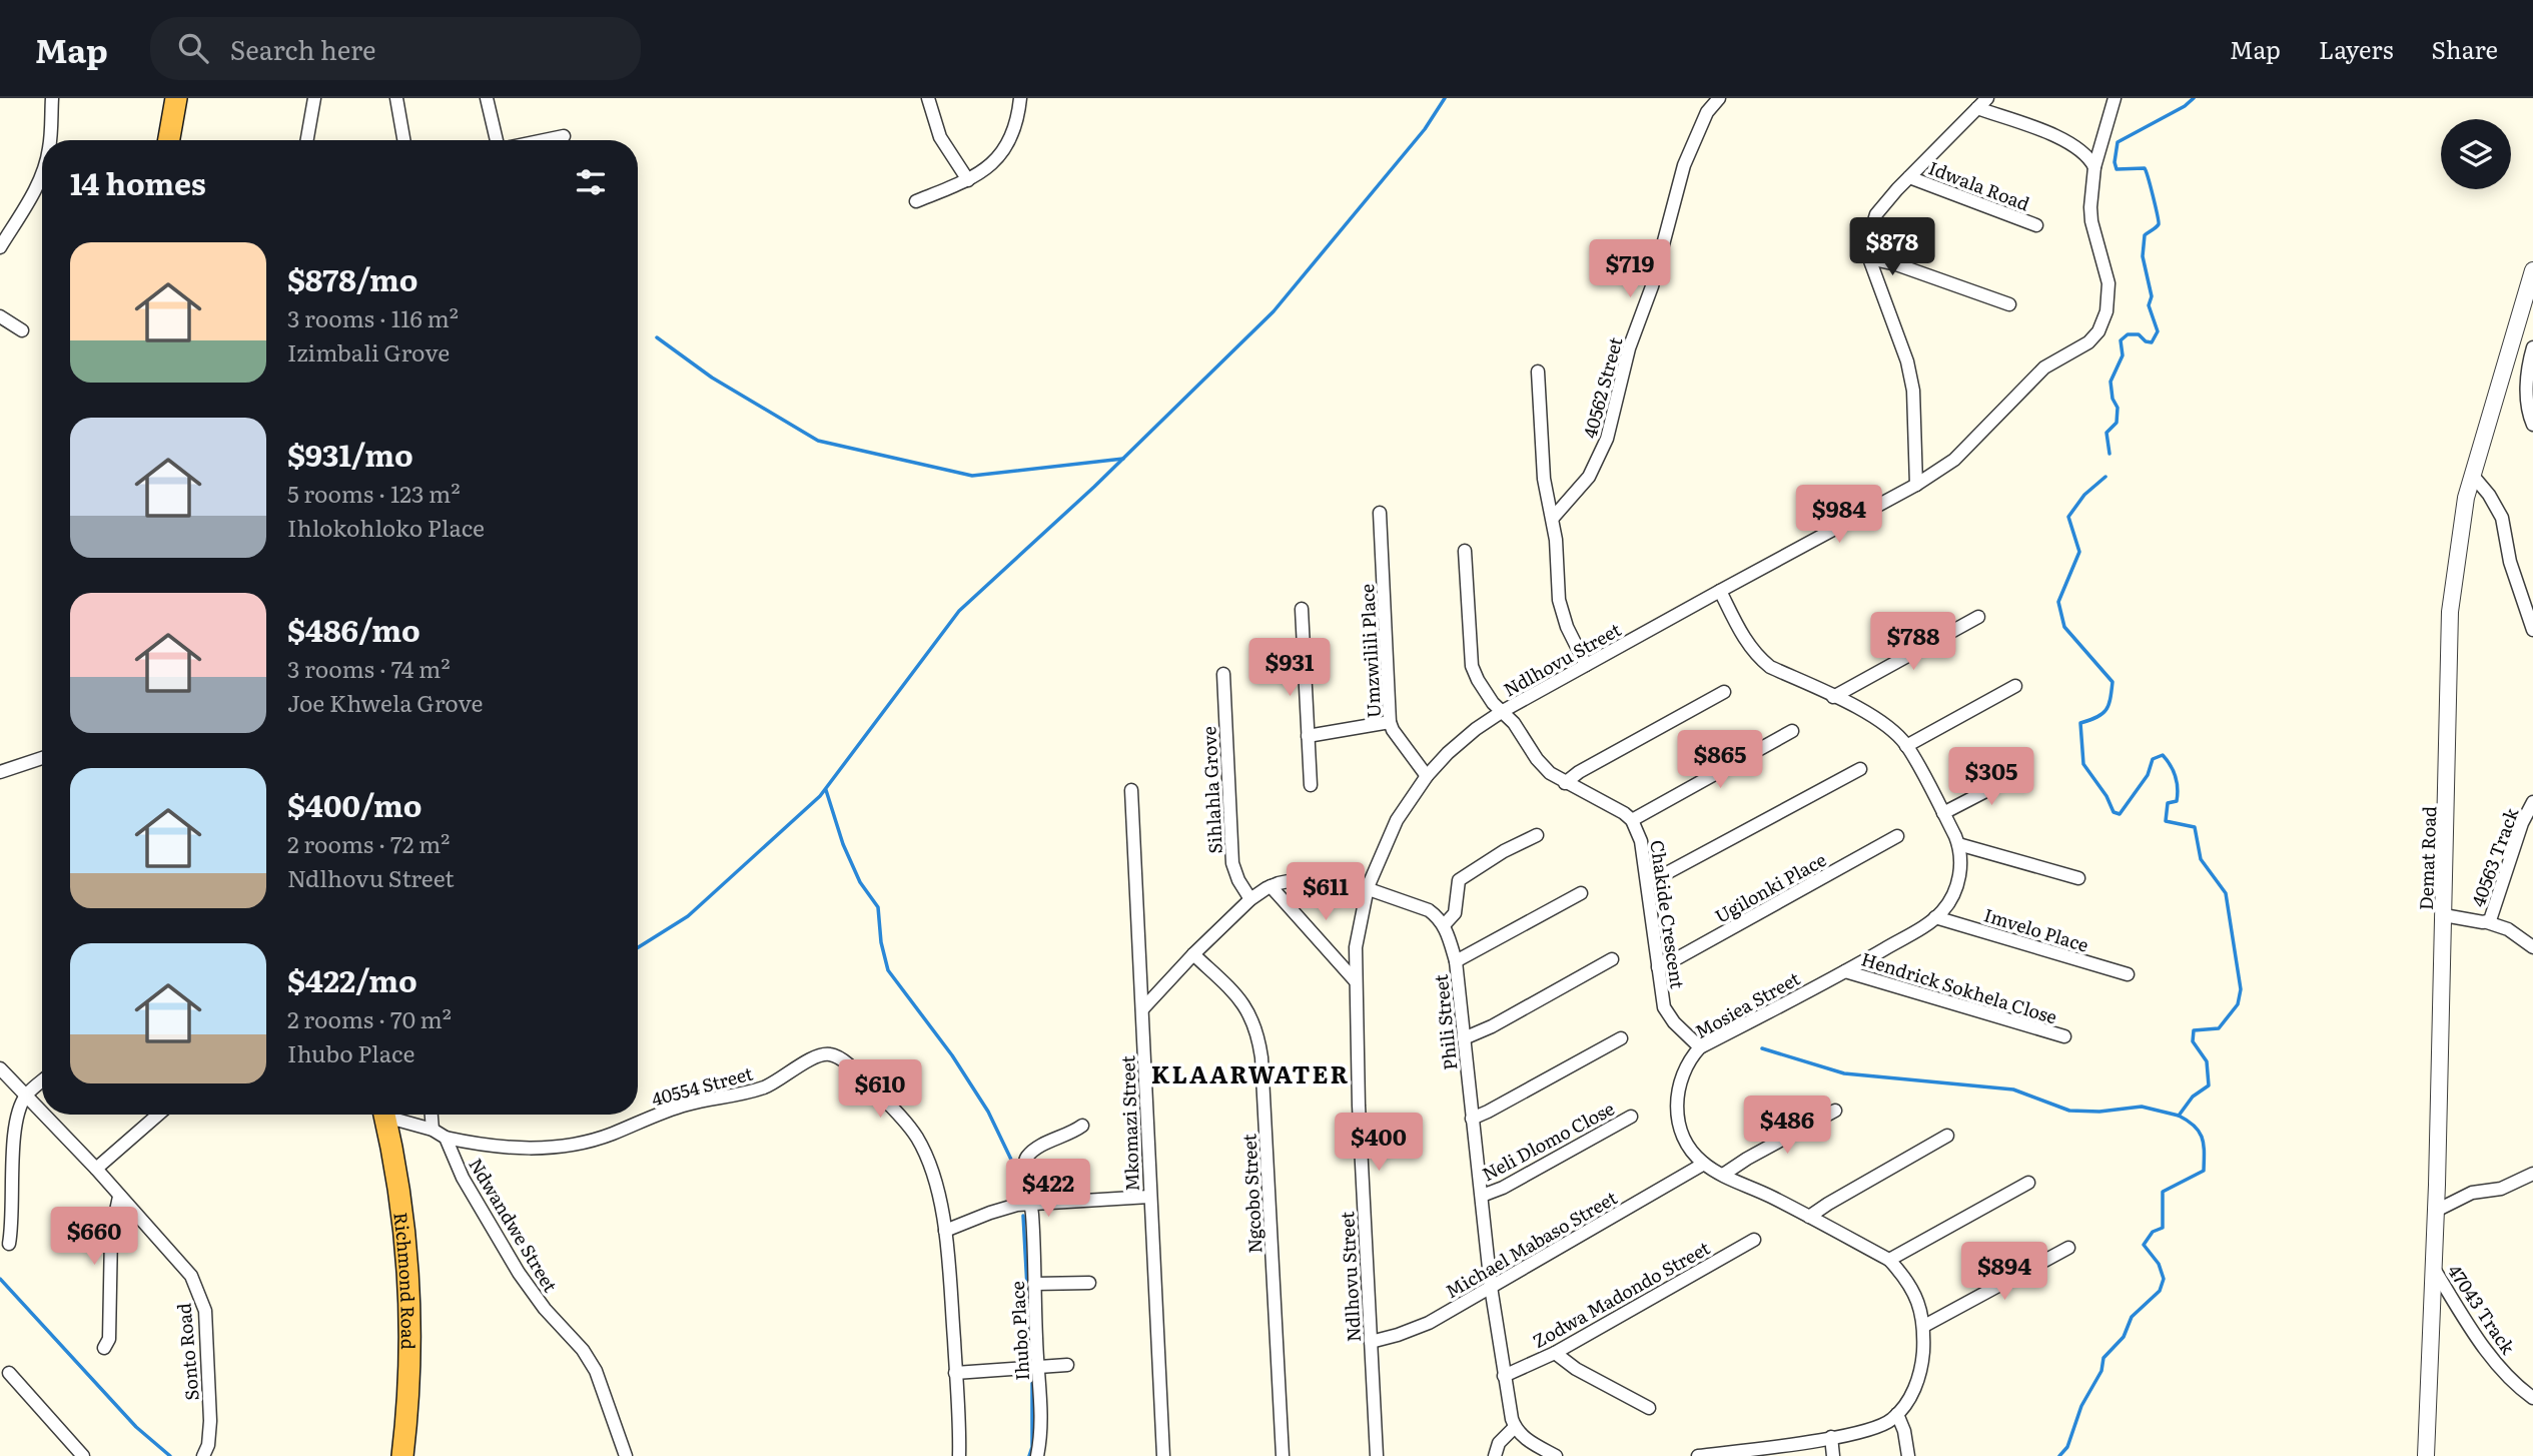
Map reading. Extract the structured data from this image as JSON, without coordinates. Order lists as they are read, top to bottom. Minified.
{"streets":{"highway":["Richmond Road"],"street":["Idwala Road","40562 Street","Umzwilili Place","Ndlhovu Street","Sihlahla Grove","40563 Track","Demat Road","Ugilonki Place","Chakide Crescent","Imvelo Place","Hendrick Sokhela Close","Mosiea Street","Phili Street","40554 Street","Mkomazi Street","Neli Dlomo Close","Ngcobo Street","Ndwandwe Street","Michael Mabaso Street","Zodwa Madondo Street","47043 Track","Ihubo Place","Sonto Road"]},"crossings":[["Umzwilili Place","Ndlhovu Street"],["Ndlhovu Street","Mosiea Street"],["Ndlhovu Street","Michael Mabaso Street"],["40563 Track","Demat Road"],["Demat Road","47043 Track"],["Ugilonki Place","Chakide Crescent"],["Chakide Crescent","Mosiea Street"],["Imvelo Place","Mosiea Street"],["Hendrick Sokhela Close","Mosiea Street"],["Mosiea Street","Michael Mabaso Street"],["Phili Street","Neli Dlomo Close"],["Phili Street","Michael Mabaso Street"],["Phili Street","Zodwa Madondo Street"],["40554 Street","Ndwandwe Street"]],"districts":["KLAARWATER"],"page":{"header":"Map","search":"Search here","nav":["Map","Layers","Share"],"heading":"14 homes","price":["$878","$719","$984","$788","$931","$865","$305","$611","$610","$486","$400","$422","$660","$894"],"list":[{"name":"$878/mo","note":"3 rooms · 116 m² · Izimbali Grove"},{"name":"$931/mo","note":"5 rooms · 123 m² · Ihlokohloko Place"},{"name":"$486/mo","note":"3 rooms · 74 m² · Joe Khwela Grove"},{"name":"$400/mo","note":"2 rooms · 72 m² · Ndlhovu Street"},{"name":"$422/mo","note":"2 rooms · 70 m² · Ihubo Place"}]}}
